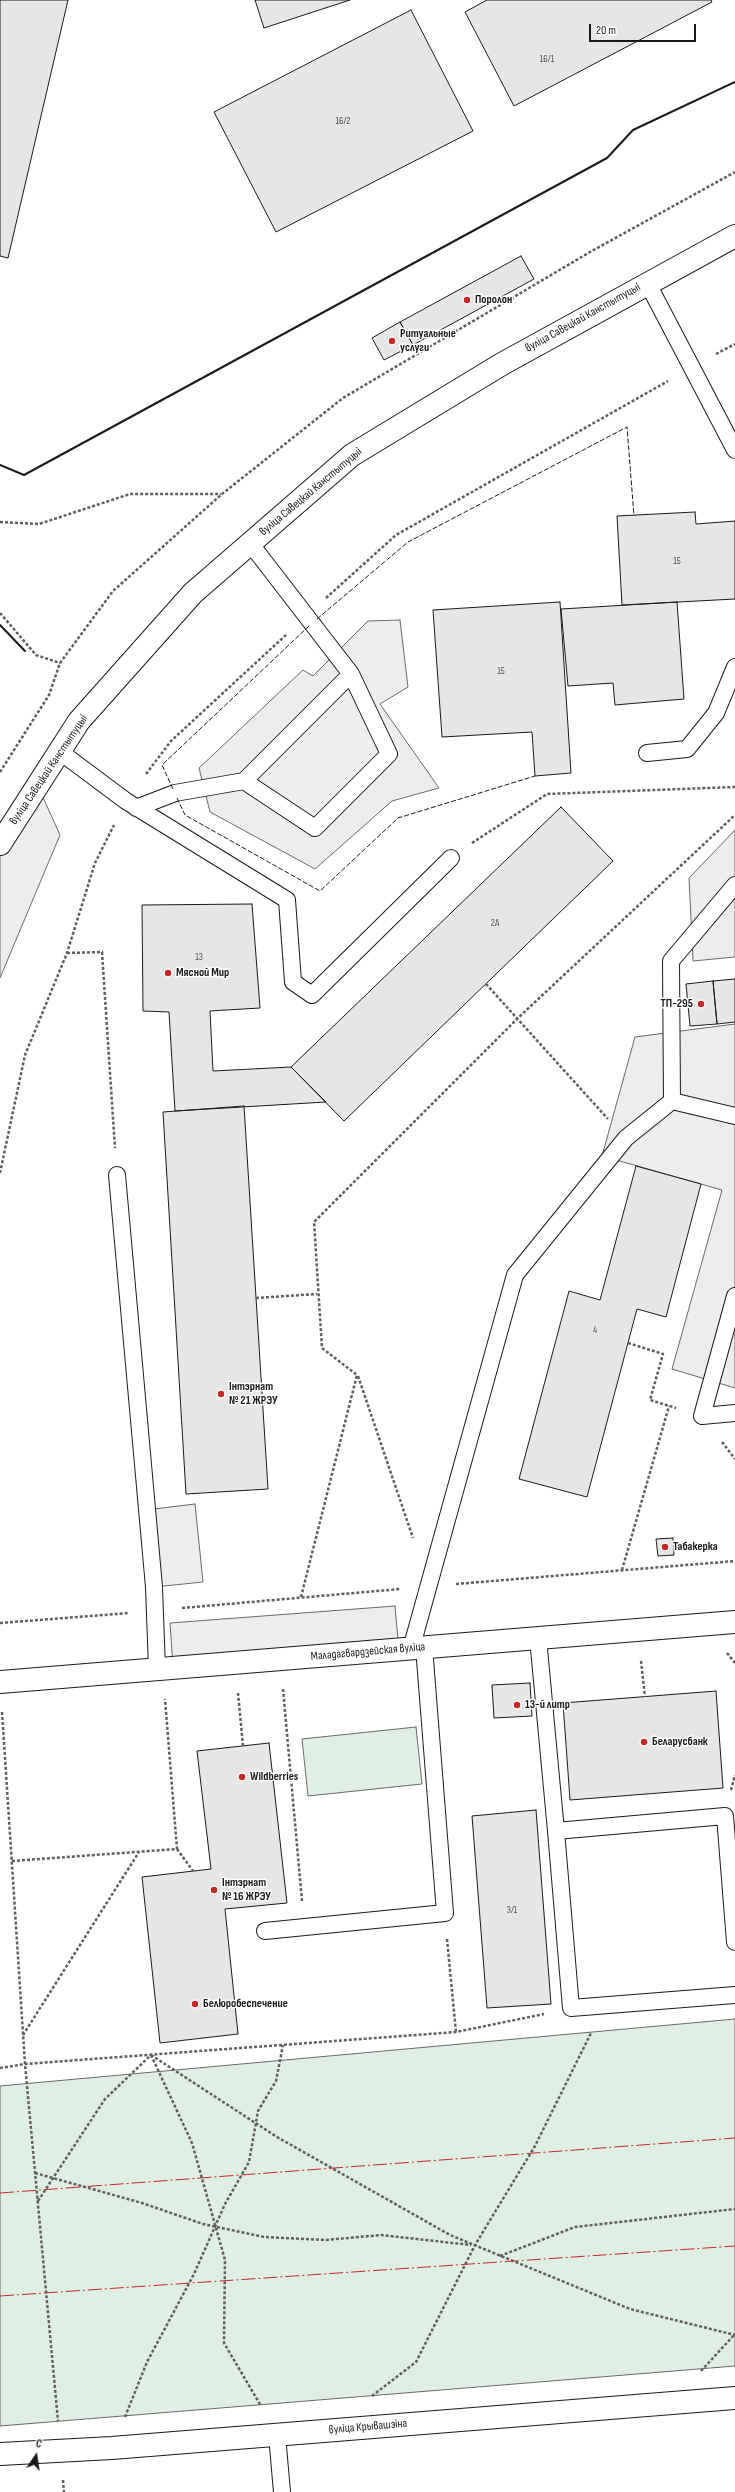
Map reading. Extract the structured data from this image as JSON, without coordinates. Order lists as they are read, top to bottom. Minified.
{"streets":{"street":["вуліца Савецкай Канстытуцыі","Маладагвардзейская вуліца","вуліца Крывашэіна"]},"places":["Поролон","Ритуальные услуги","Мясной Мир","ТП-295","Інтэрнат № 21 ЖРЭУ","Табакерка","13-й литр","Беларусбанк","Wildberries","Інтэрнат № 16 ЖРЭУ","Белюробеспечение"],"house_numbers":["16/1","16/2","15","15","2А","13","4","3/1"],"scale_bar":"20 m","north":"top"}
